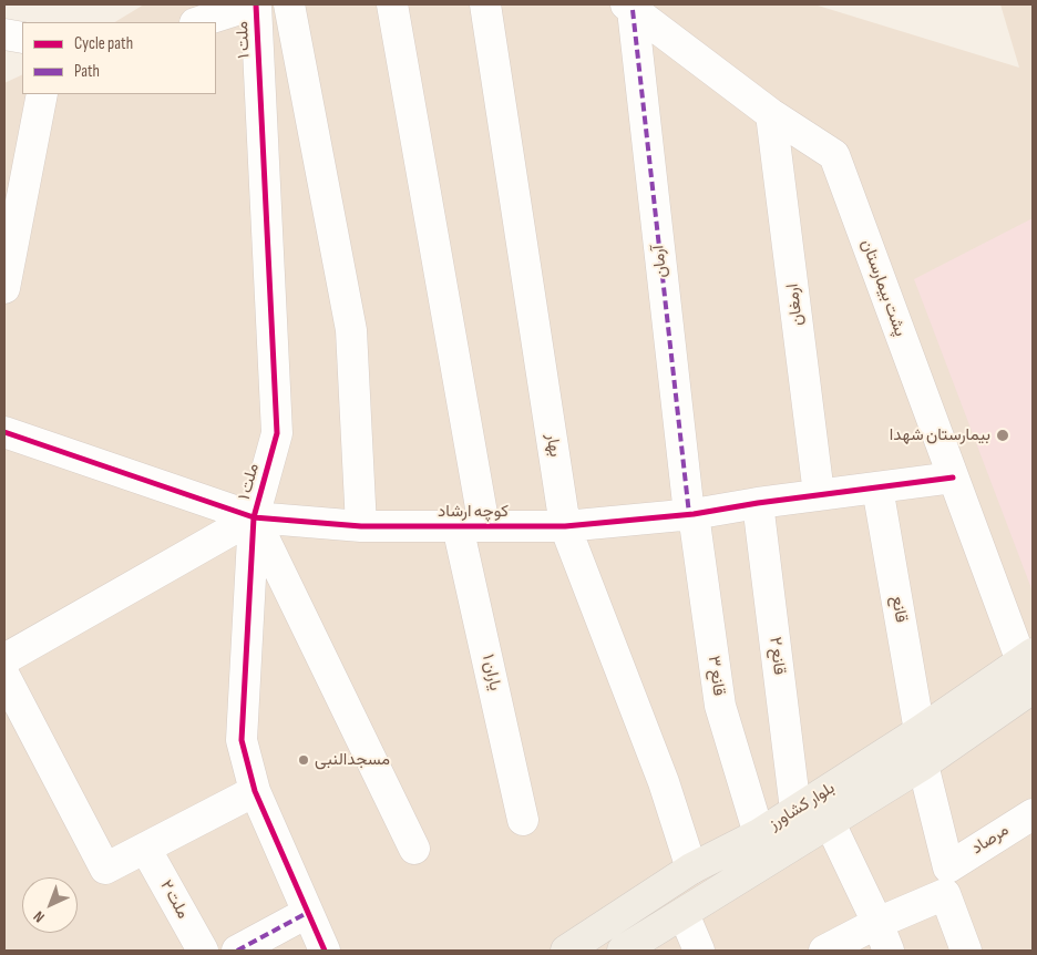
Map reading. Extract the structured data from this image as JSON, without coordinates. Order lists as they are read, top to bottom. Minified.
{"streets":{"main road":["بلوار کشاورز"],"street":["ملت ۱","آرمان","پشت بیمارستان","ارمغان","بهار","کوچه ارشاد","قانع","قانع ۲","یاران ۱","قانع ۳","مرصاد","ملت ۲"]},"crossings":[["ملت ۱","کوچه ارشاد"],["آرمان","پشت بیمارستان"],["آرمان","کوچه ارشاد"],["آرمان","قانع ۳"],["پشت بیمارستان","ارمغان"],["پشت بیمارستان","کوچه ارشاد"],["پشت بیمارستان","بلوار کشاورز"],["ارمغان","کوچه ارشاد"],["بهار","کوچه ارشاد"],["بهار","بلوار کشاورز"],["کوچه ارشاد","قانع"],["کوچه ارشاد","قانع ۲"],["کوچه ارشاد","یاران ۱"],["کوچه ارشاد","قانع ۳"],["قانع","بلوار کشاورز"],["قانع ۲","بلوار کشاورز"],["قانع ۳","بلوار کشاورز"]],"places":["بیمارستان شهدا","مسجدالنبی"],"legend":["Cycle path","Path"],"north":"bottom left"}
